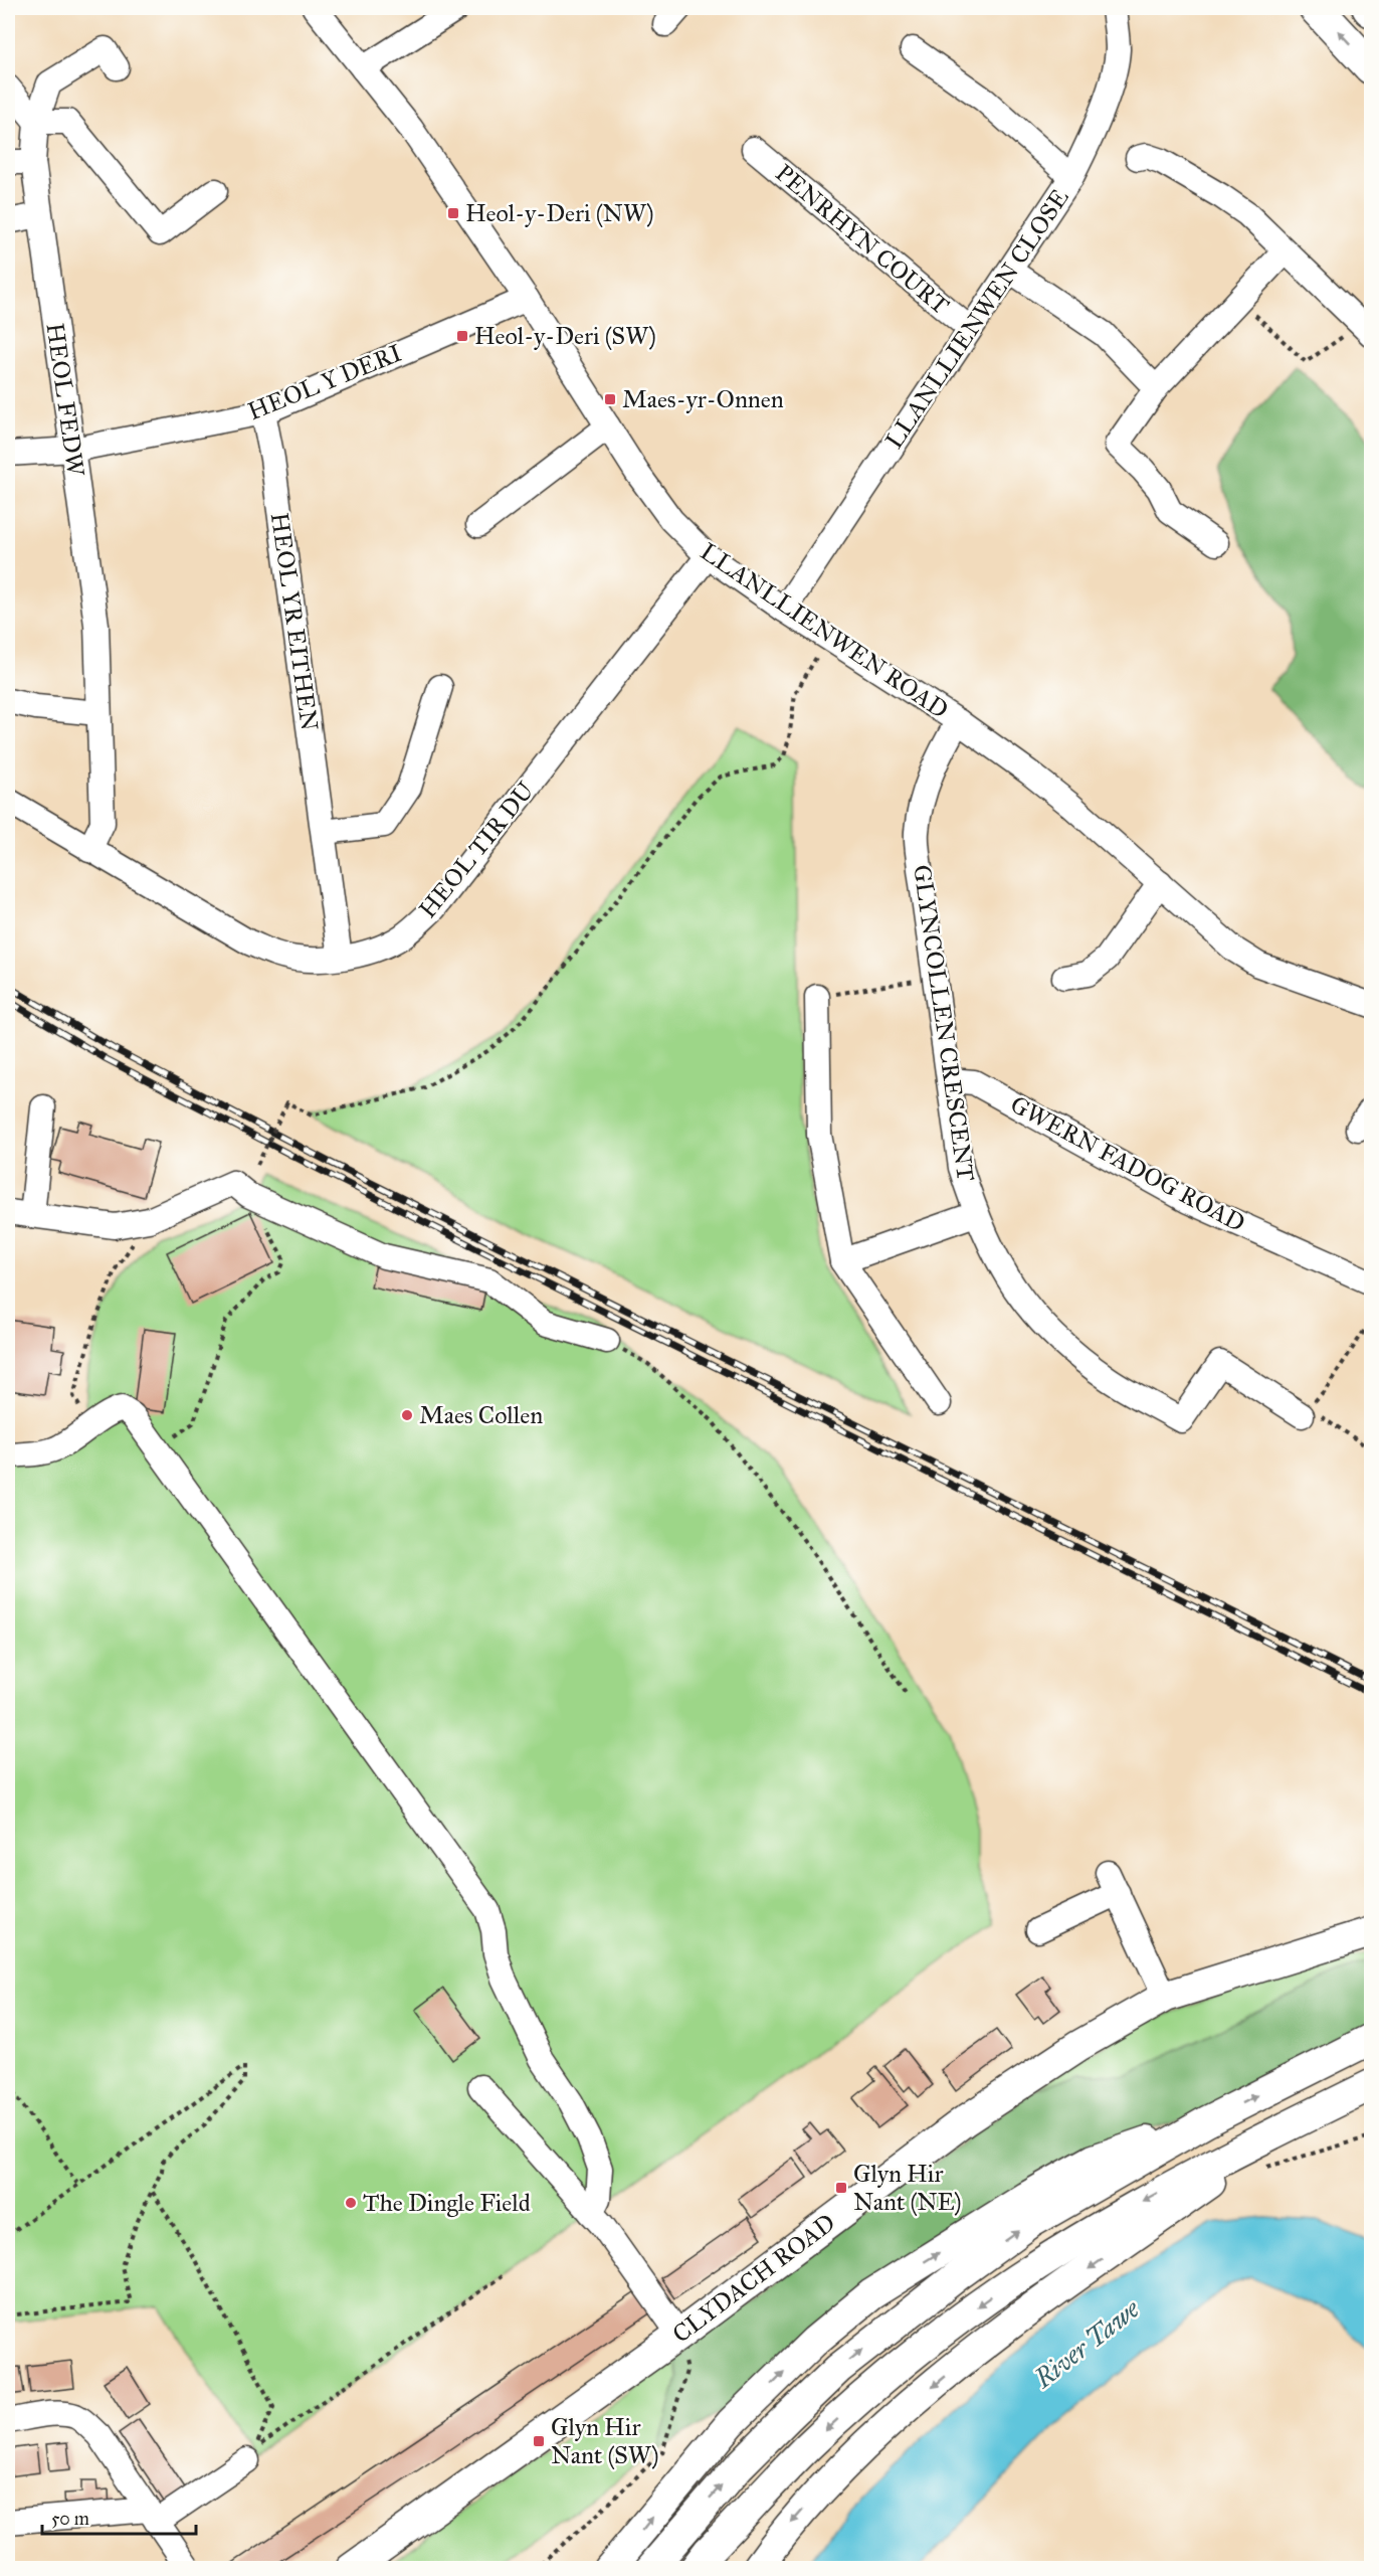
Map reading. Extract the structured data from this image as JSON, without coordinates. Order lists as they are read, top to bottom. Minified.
{"streets":{"main road":["CLYDACH ROAD"],"street":["PENRHYN COURT","LLANLLIENWEN CLOSE","HEOL Y DERI","HEOL FEDW","HEOL YR EITHEN","LLANLLIENWEN ROAD","HEOL TIR DU","GLYNCOLLEN CRESCENT","GWERN FADOG ROAD"]},"crossings":[["PENRHYN COURT","LLANLLIENWEN CLOSE"],["LLANLLIENWEN CLOSE","LLANLLIENWEN ROAD"],["HEOL Y DERI","HEOL FEDW"],["HEOL Y DERI","HEOL YR EITHEN"],["HEOL Y DERI","LLANLLIENWEN ROAD"],["HEOL FEDW","HEOL TIR DU"],["HEOL YR EITHEN","HEOL TIR DU"],["LLANLLIENWEN ROAD","HEOL TIR DU"],["LLANLLIENWEN ROAD","GLYNCOLLEN CRESCENT"],["GLYNCOLLEN CRESCENT","GWERN FADOG ROAD"]],"water":["River Tawe"],"places":{"transit":["Heol-y-Deri (NW)","Heol-y-Deri (SW)","Maes-yr-Onnen","Glyn Hir Nant (NE)","Glyn Hir Nant (SW)"],"other":["Maes Collen","The Dingle Field"]},"scale_bar":"50 m"}
